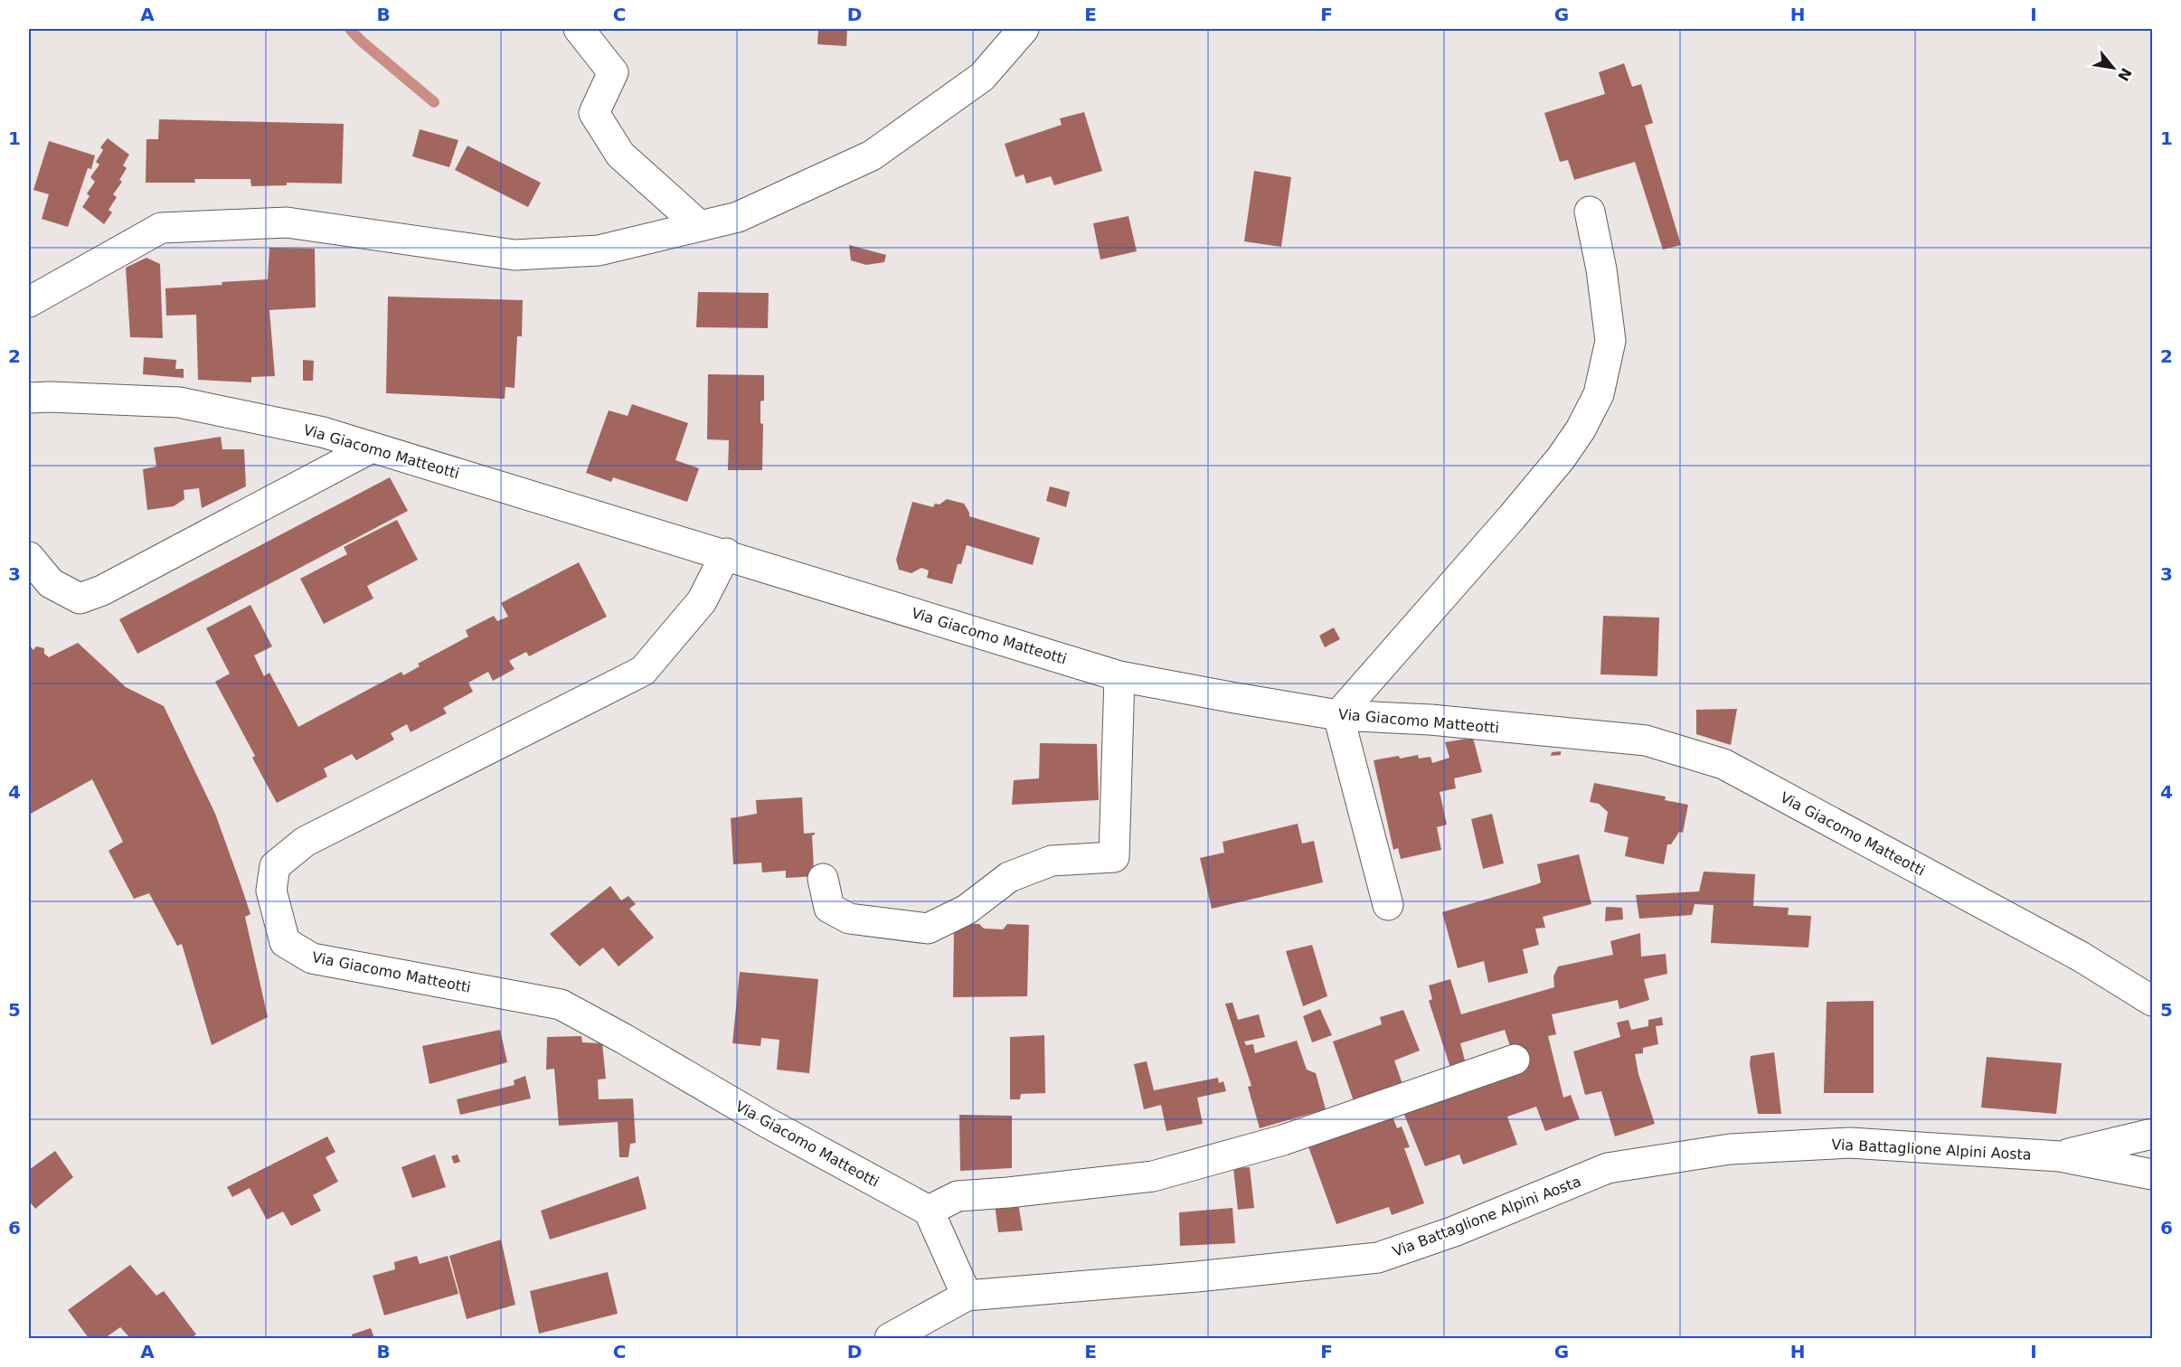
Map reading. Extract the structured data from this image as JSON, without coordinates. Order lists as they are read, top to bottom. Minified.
{"streets":{"street":["Via Giacomo Matteotti","Via Battaglione Alpini Aosta"]},"north":"bottom right","grid":{"columns":["A","B","C","D","E","F","G","H","I"],"rows":["1","2","3","4","5","6"]}}
